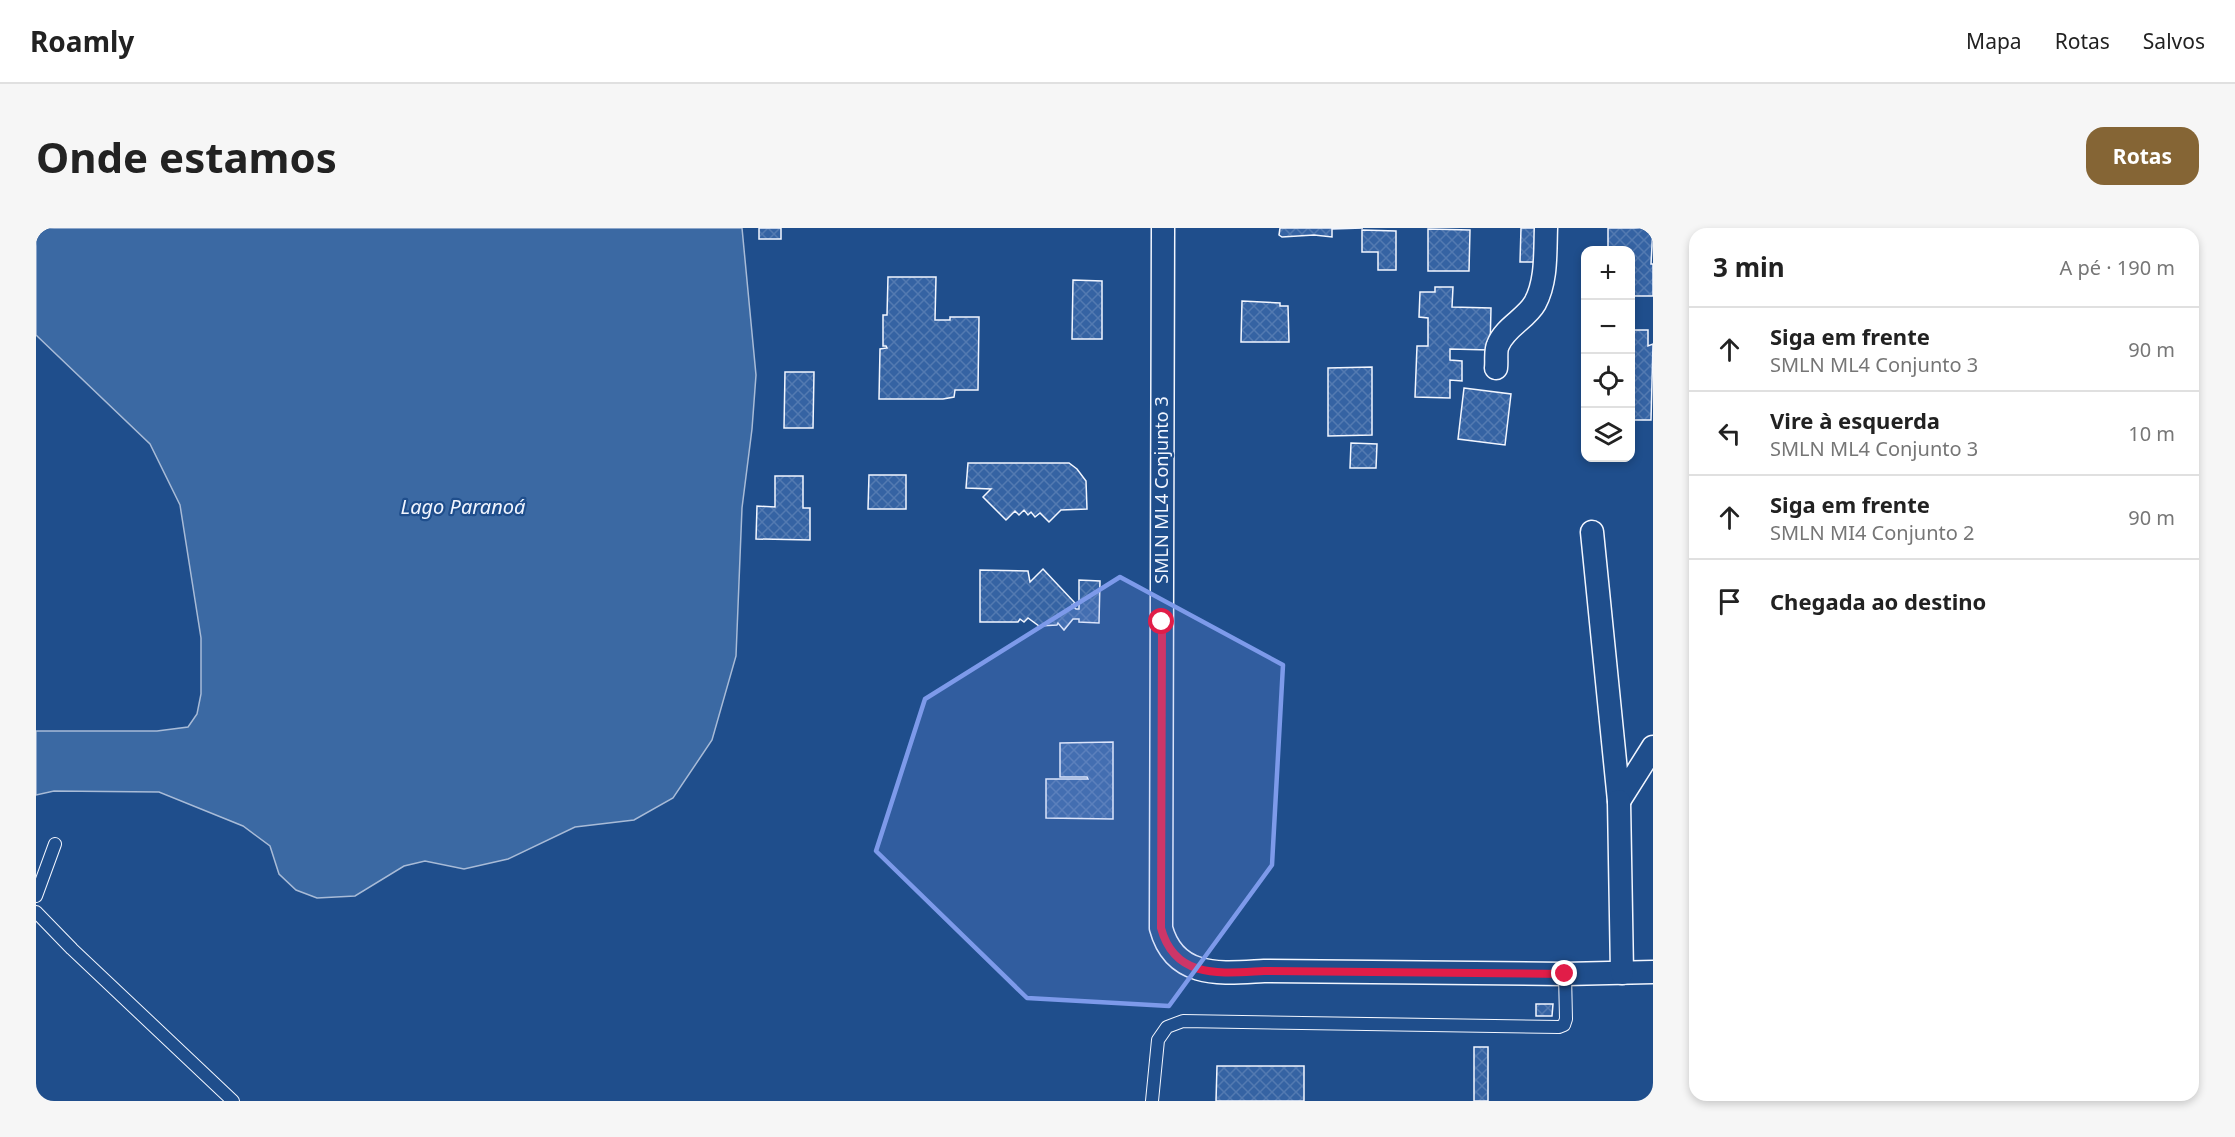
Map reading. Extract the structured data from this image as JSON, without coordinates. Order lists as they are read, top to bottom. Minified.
{"streets":{"street":["SMLN ML4 Conjunto 3"]},"water":["Lago Paranoá"],"page":{"header":"Roamly","nav":["Mapa","Rotas","Salvos"],"buttons":"Rotas","title":"Onde estamos","heading":["3 min","A pé · 190 m"],"map_buttons":["+","−"],"list":[["Siga em frente","SMLN ML4 Conjunto 3","90 m"],["Vire à esquerda","SMLN ML4 Conjunto 3","10 m"],["Siga em frente","SMLN MI4 Conjunto 2","90 m"],"Chegada ao destino"]}}
